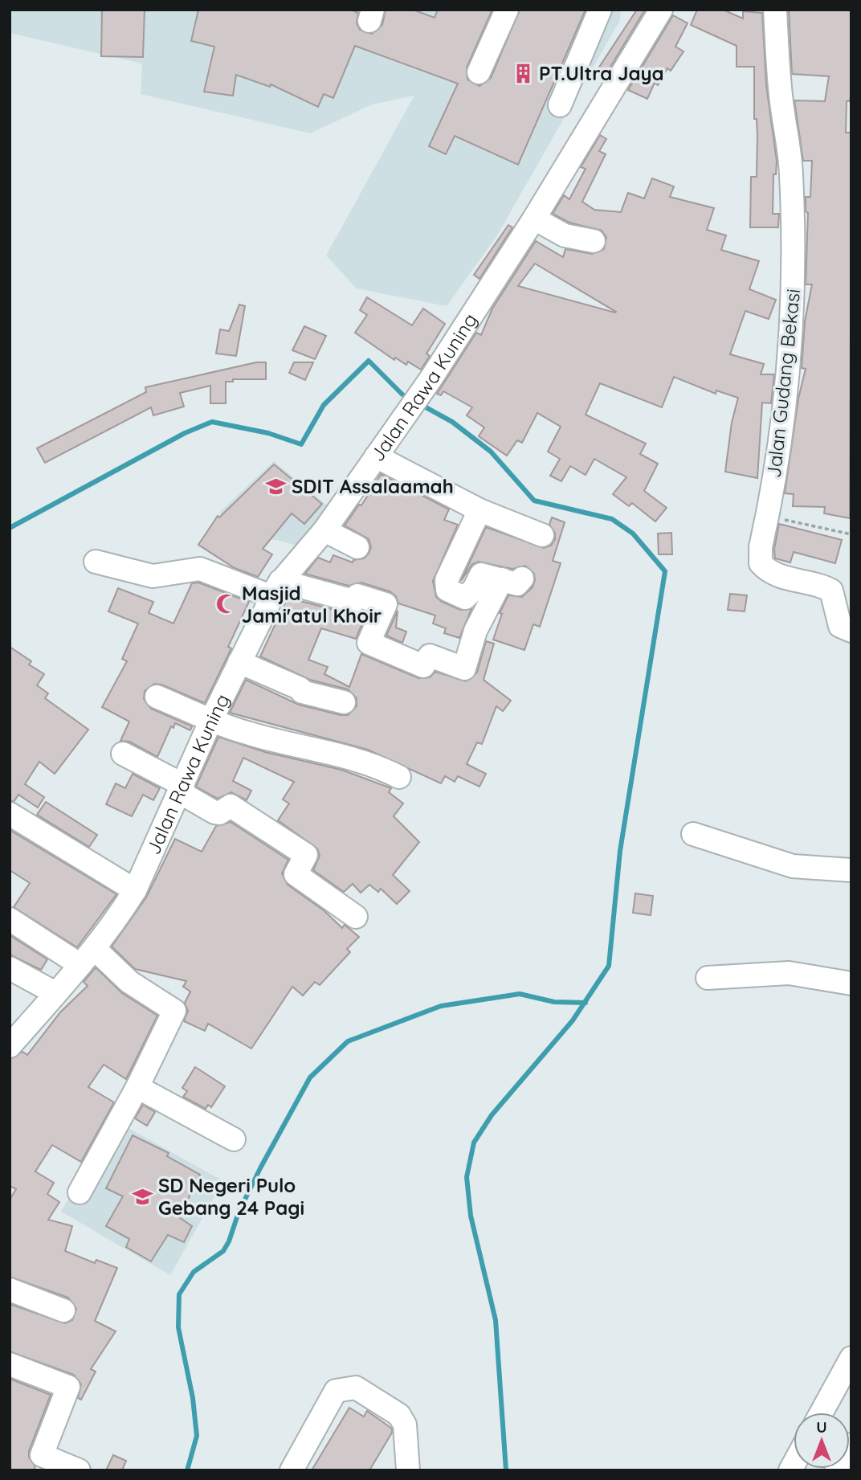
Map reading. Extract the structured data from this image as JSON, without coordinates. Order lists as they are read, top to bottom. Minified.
{"streets":{"street":["Jalan Gudang Bekasi","Jalan Rawa Kuning"]},"places":{"building":["PT.Ultra Jaya"],"school or university":["SDIT Assalaamah","SD Negeri Pulo Gebang 24 Pagi"],"mosque":["Masjid Jami'atul Khoir"]},"north":"top"}
